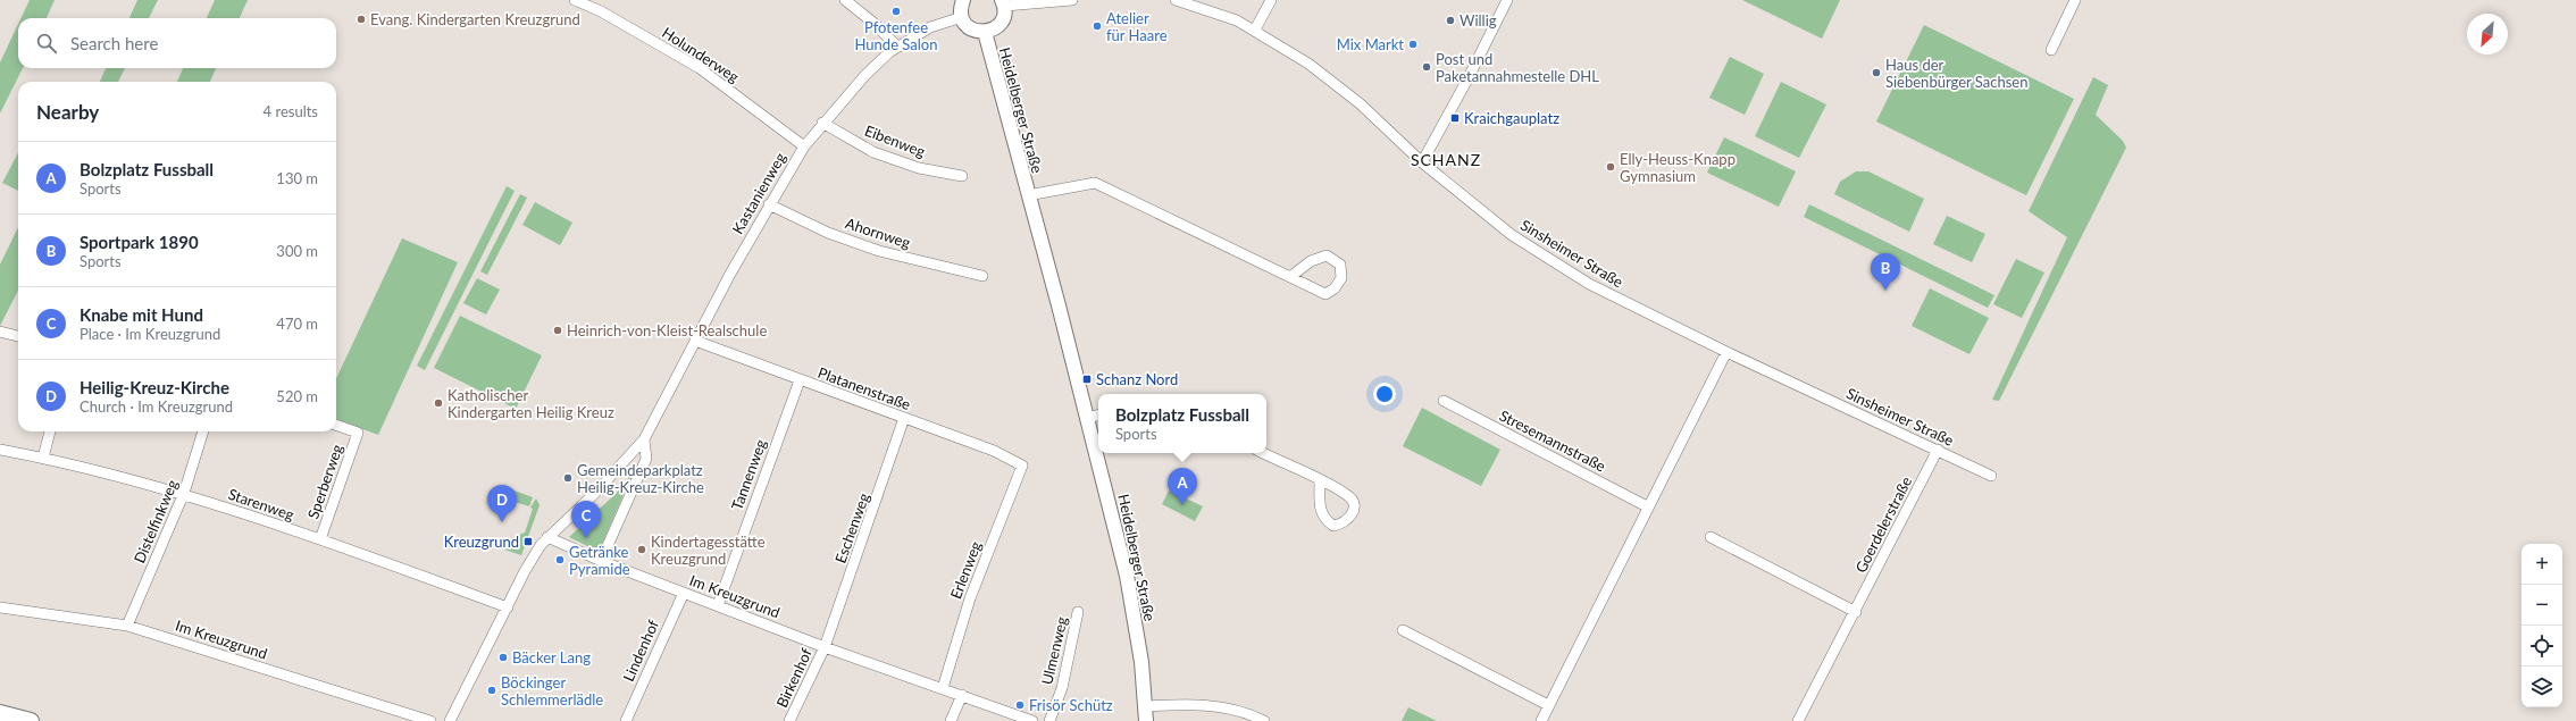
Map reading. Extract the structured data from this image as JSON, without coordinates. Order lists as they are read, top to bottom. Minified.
{"streets":{"main road":["Heidelberger Straße"],"street":["Holunderweg","Eibenweg","Kastanienweg","Ahornweg","Sinsheimer Straße","Platanenstraße","Stresemannstraße","Tannenweg","Sperberweg","Starenweg","Distelfinkweg","Goerdelerstraße","Eschenweg","Erlenweg","Im Kreuzgrund","Lindenhof","Ulmenweg","Birkenhof"]},"crossings":[["Holunderweg","Kastanienweg"],["Heidelberger Straße","Kastanienweg"],["Eibenweg","Kastanienweg"],["Kastanienweg","Ahornweg"],["Kastanienweg","Platanenstraße"],["Kastanienweg","Im Kreuzgrund"],["Sinsheimer Straße","Goerdelerstraße"],["Platanenstraße","Tannenweg"],["Platanenstraße","Eschenweg"],["Platanenstraße","Erlenweg"],["Tannenweg","Im Kreuzgrund"],["Sperberweg","Starenweg"],["Starenweg","Distelfinkweg"],["Distelfinkweg","Im Kreuzgrund"],["Eschenweg","Im Kreuzgrund"],["Eschenweg","Birkenhof"],["Erlenweg","Im Kreuzgrund"],["Im Kreuzgrund","Lindenhof"],["Im Kreuzgrund","Birkenhof"]],"districts":["SCHANZ"],"places":{"other":["Pfotenfee Hunde Salon","Evang. Kindergarten Kreuzgrund","Willig","Atelier für Haare","Mix Markt","Post und Paketannahmestelle DHL","Haus der Siebenbürger Sachsen","Elly-Heuss-Knapp Gymnasium","Heinrich-von-Kleist-Realschule","Katholischer Kindergarten Heilig Kreuz","Gemeindeparkplatz Heilig-Kreuz-Kirche","Kindertagesstätte Kreuzgrund","Getränke Pyramide","Bäcker Lang","Böckinger Schlemmerlädle","Frisör Schütz"],"transit":["Kraichgauplatz","Schanz Nord","Kreuzgrund"]},"north":"bottom left","page":{"search":"Search here","heading":["Nearby","4 results"],"list":[{"mark":"A","name":"Bolzplatz Fussball","note":"Sports","value":"130 m"},{"mark":"B","name":"Sportpark 1890","note":"Sports","value":"300 m"},{"mark":"C","name":"Knabe mit Hund","note":"Place · Im Kreuzgrund","value":"470 m"},{"mark":"D","name":"Heilig-Kreuz-Kirche","note":"Church · Im Kreuzgrund","value":"520 m"}],"pins":["B","A","D","C"],"popup":["Bolzplatz Fussball","Sports"],"map_buttons":["+","−"]}}
